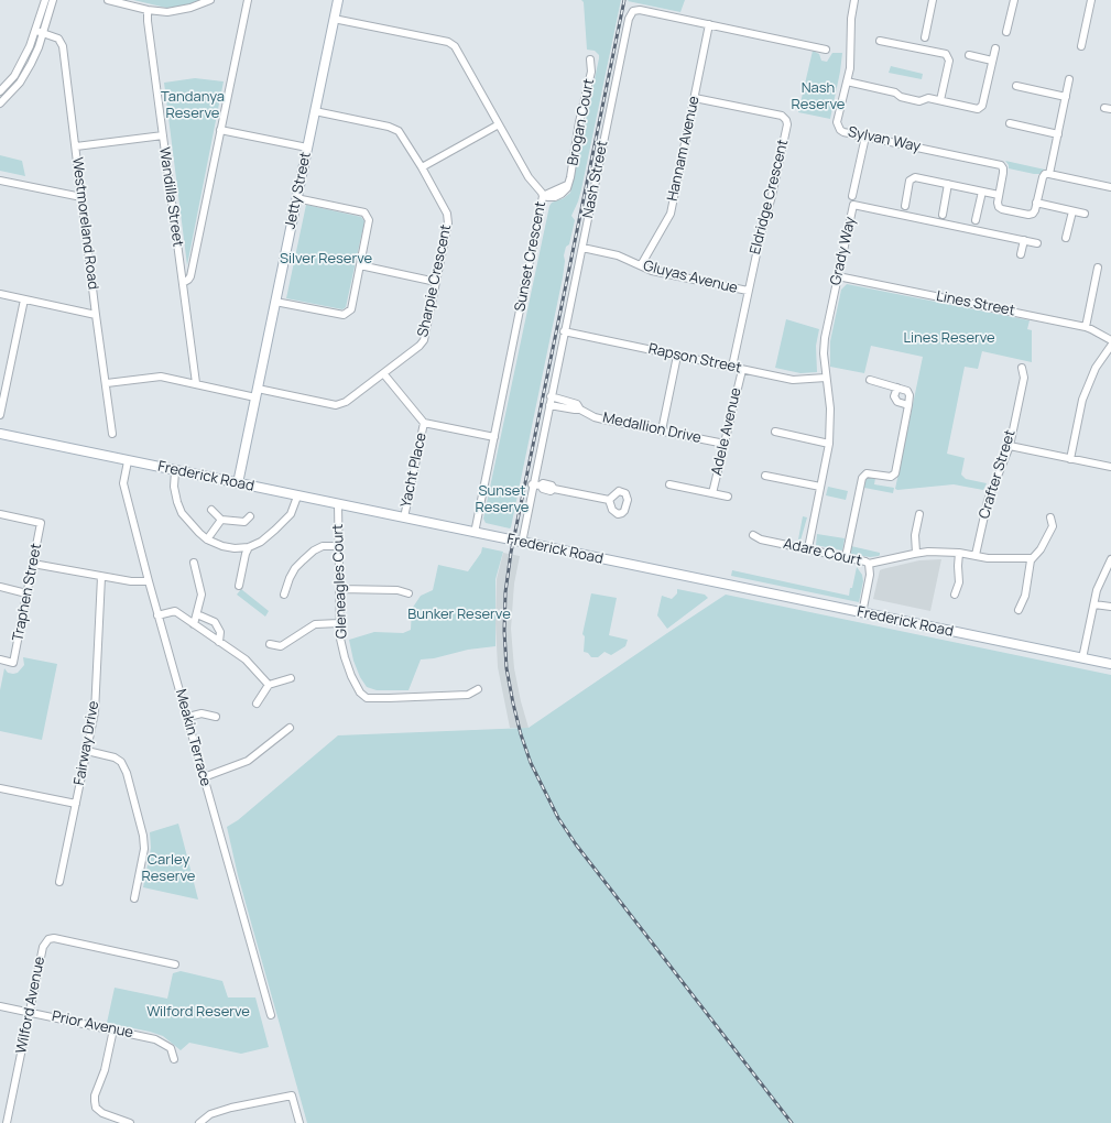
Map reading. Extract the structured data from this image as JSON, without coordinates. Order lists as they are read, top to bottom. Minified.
{"streets":{"main road":["Jetty Street","Frederick Road"],"street":["Brogan Court","Sylvan Way","Hannam Avenue","Nash Street","Wandilla Street","Eldridge Crescent","Westmoreland Road","Grady Way","Sunset Crescent","Gluyas Avenue","Sharpie Crescent","Lines Street","Rapson Street","Medallion Drive","Adele Avenue","Yacht Place","Crafter Street","Adare Court","Gleneagles Court","Traphen Street","Meakin Terrace","Fairway Drive","Wilford Avenue","Prior Avenue"]},"crossings":[["Brogan Court","Sunset Crescent"],["Hannam Avenue","Nash Street"],["Hannam Avenue","Eldridge Crescent"],["Hannam Avenue","Gluyas Avenue"],["Nash Street","Gluyas Avenue"],["Nash Street","Rapson Street"],["Nash Street","Medallion Drive"],["Nash Street","Frederick Road"],["Jetty Street","Sunset Crescent"],["Jetty Street","Sharpie Crescent"],["Jetty Street","Frederick Road"],["Wandilla Street","Sharpie Crescent"],["Eldridge Crescent","Gluyas Avenue"],["Eldridge Crescent","Rapson Street"],["Westmoreland Road","Sharpie Crescent"],["Grady Way","Lines Street"],["Grady Way","Rapson Street"],["Grady Way","Adare Court"],["Sunset Crescent","Frederick Road"],["Rapson Street","Adele Avenue"],["Medallion Drive","Adele Avenue"],["Yacht Place","Frederick Road"],["Frederick Road","Adare Court"],["Frederick Road","Gleneagles Court"],["Frederick Road","Meakin Terrace"],["Wilford Avenue","Prior Avenue"]],"parks":["Nash Reserve","Tandanya Reserve","Silver Reserve","Lines Reserve","Sunset Reserve","Bunker Reserve","Carley Reserve","Wilford Reserve"]}
